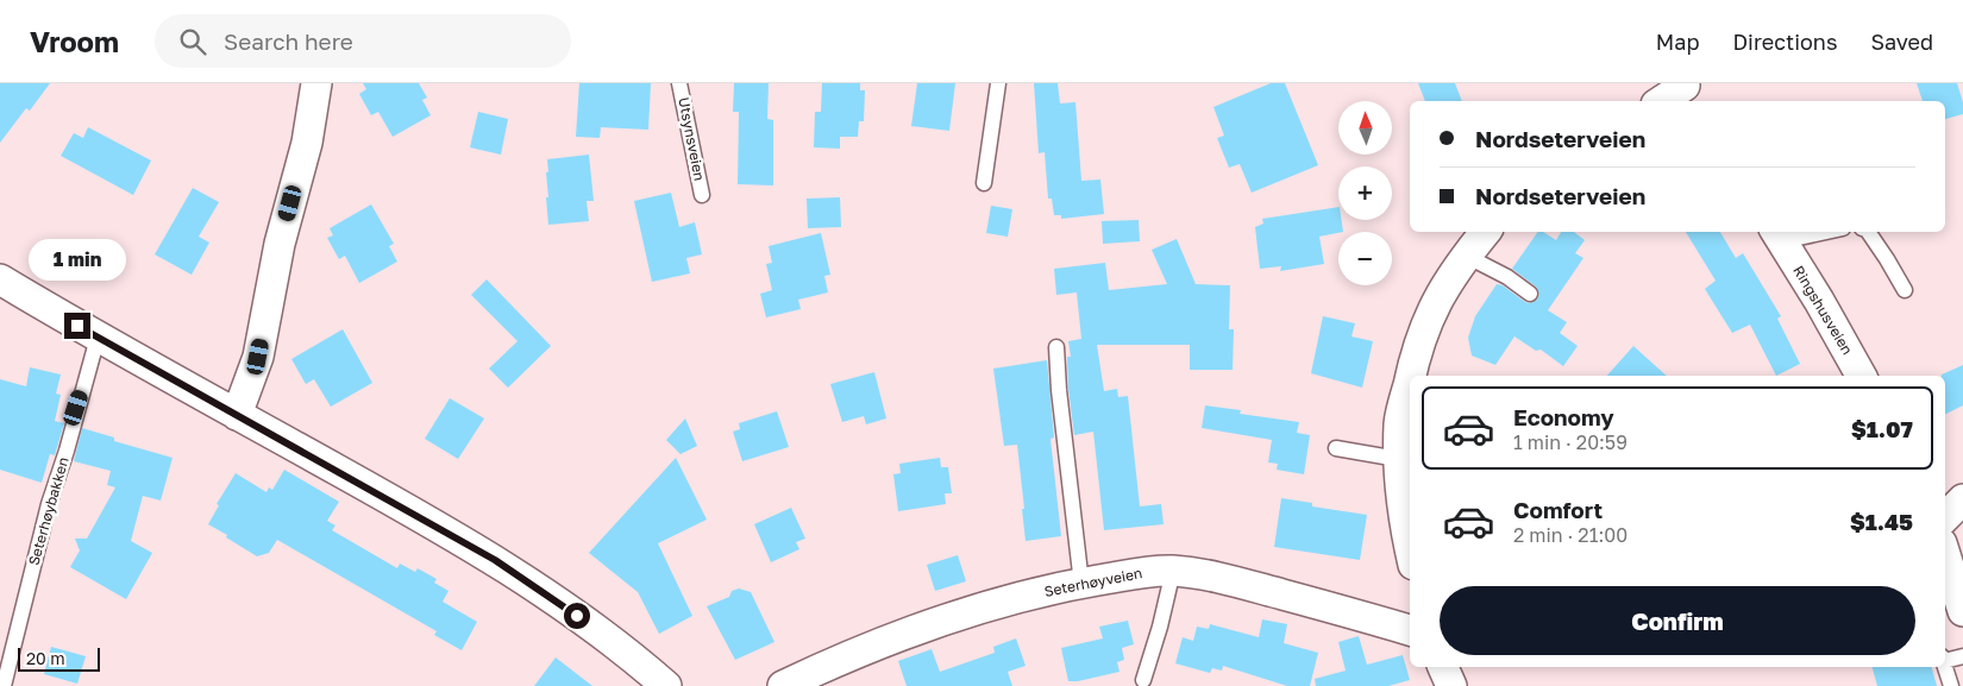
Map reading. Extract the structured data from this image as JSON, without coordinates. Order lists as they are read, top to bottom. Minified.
{"streets":{"street":["Ringshusveien","Seterhøyveien"],"lane":["Utsynsveien","Seterhøybakken"]},"scale_bar":"20 m","north":"top","page":{"header":"Vroom","search":"Search here","nav":["Map","Directions","Saved"],"map_buttons":["+","−"],"banner":["Nordseterveien","Nordseterveien"],"bubble":"1 min","list":[{"name":"Economy","note":"1 min · 20:59","value":"$1.07"},{"name":"Comfort","note":"2 min · 21:00","value":"$1.45"}],"buttons":"Confirm","scale":"20 m"}}
